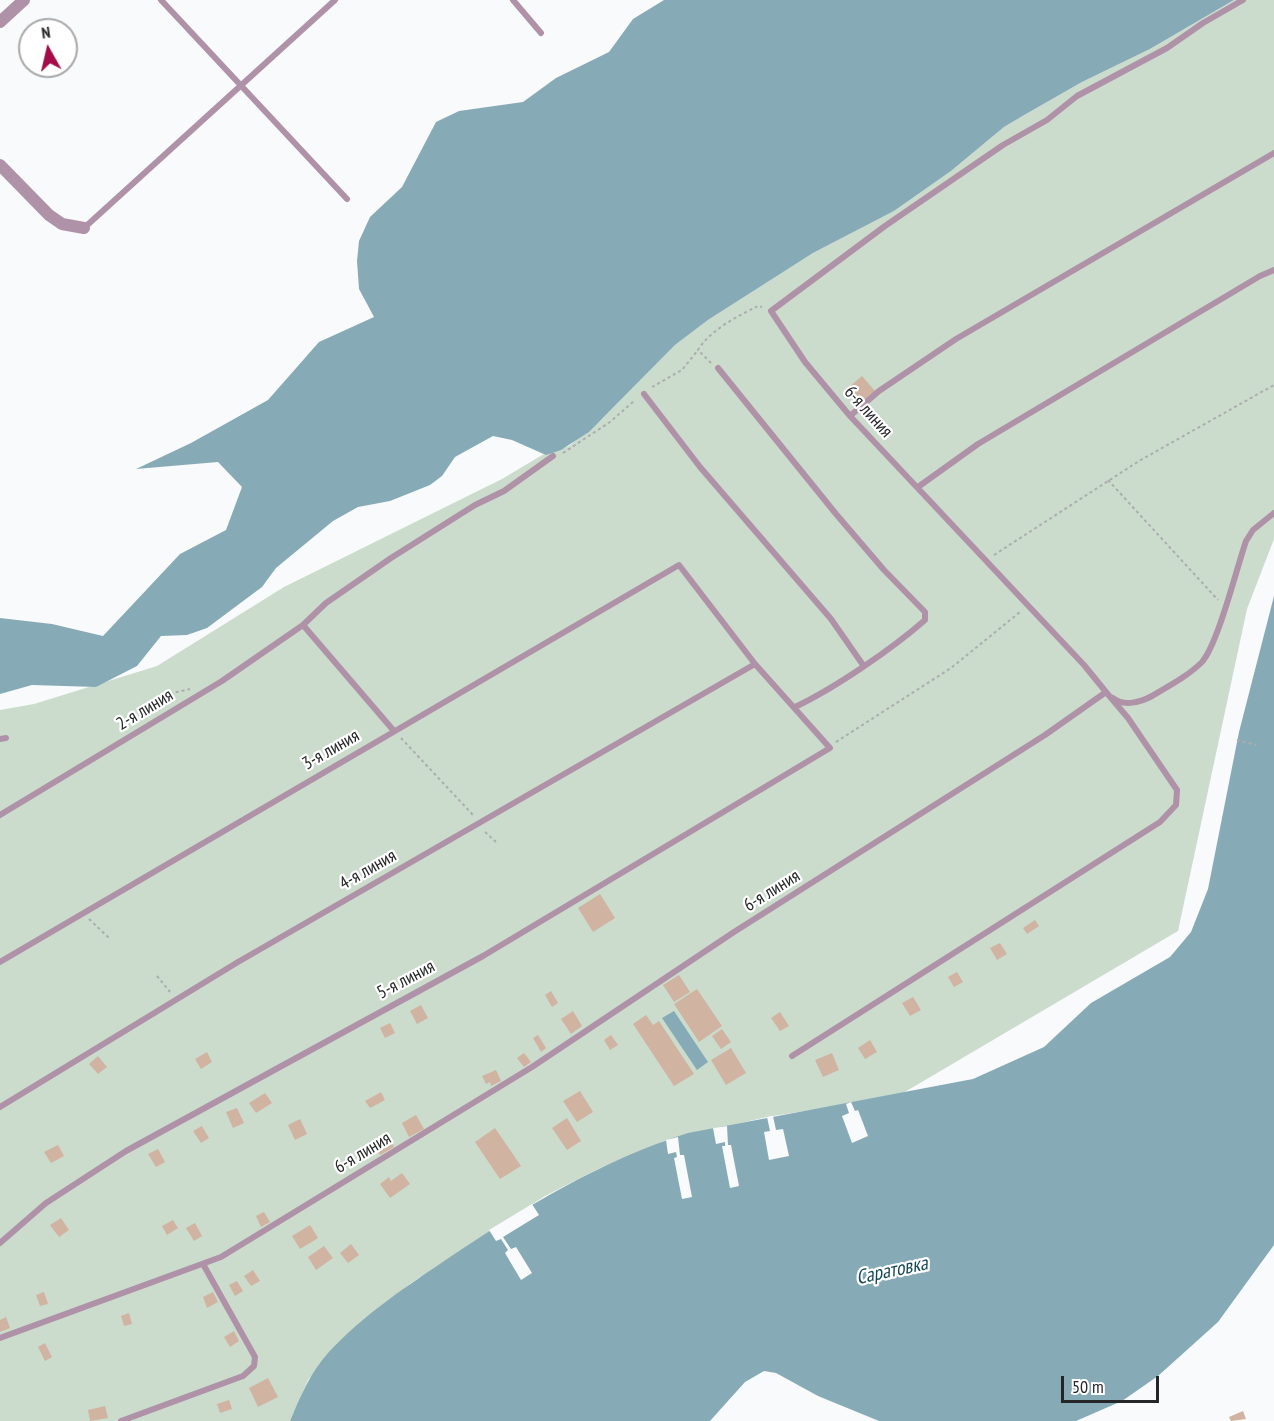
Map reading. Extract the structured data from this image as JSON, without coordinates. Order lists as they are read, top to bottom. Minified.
{"streets":{"lane":["6-я линия","2-я линия","3-я линия","4-я линия","5-я линия"]},"crossings":[["3-я линия","4-я линия"]],"water":["Саратовка"],"scale_bar":"50 m","north":"top"}
